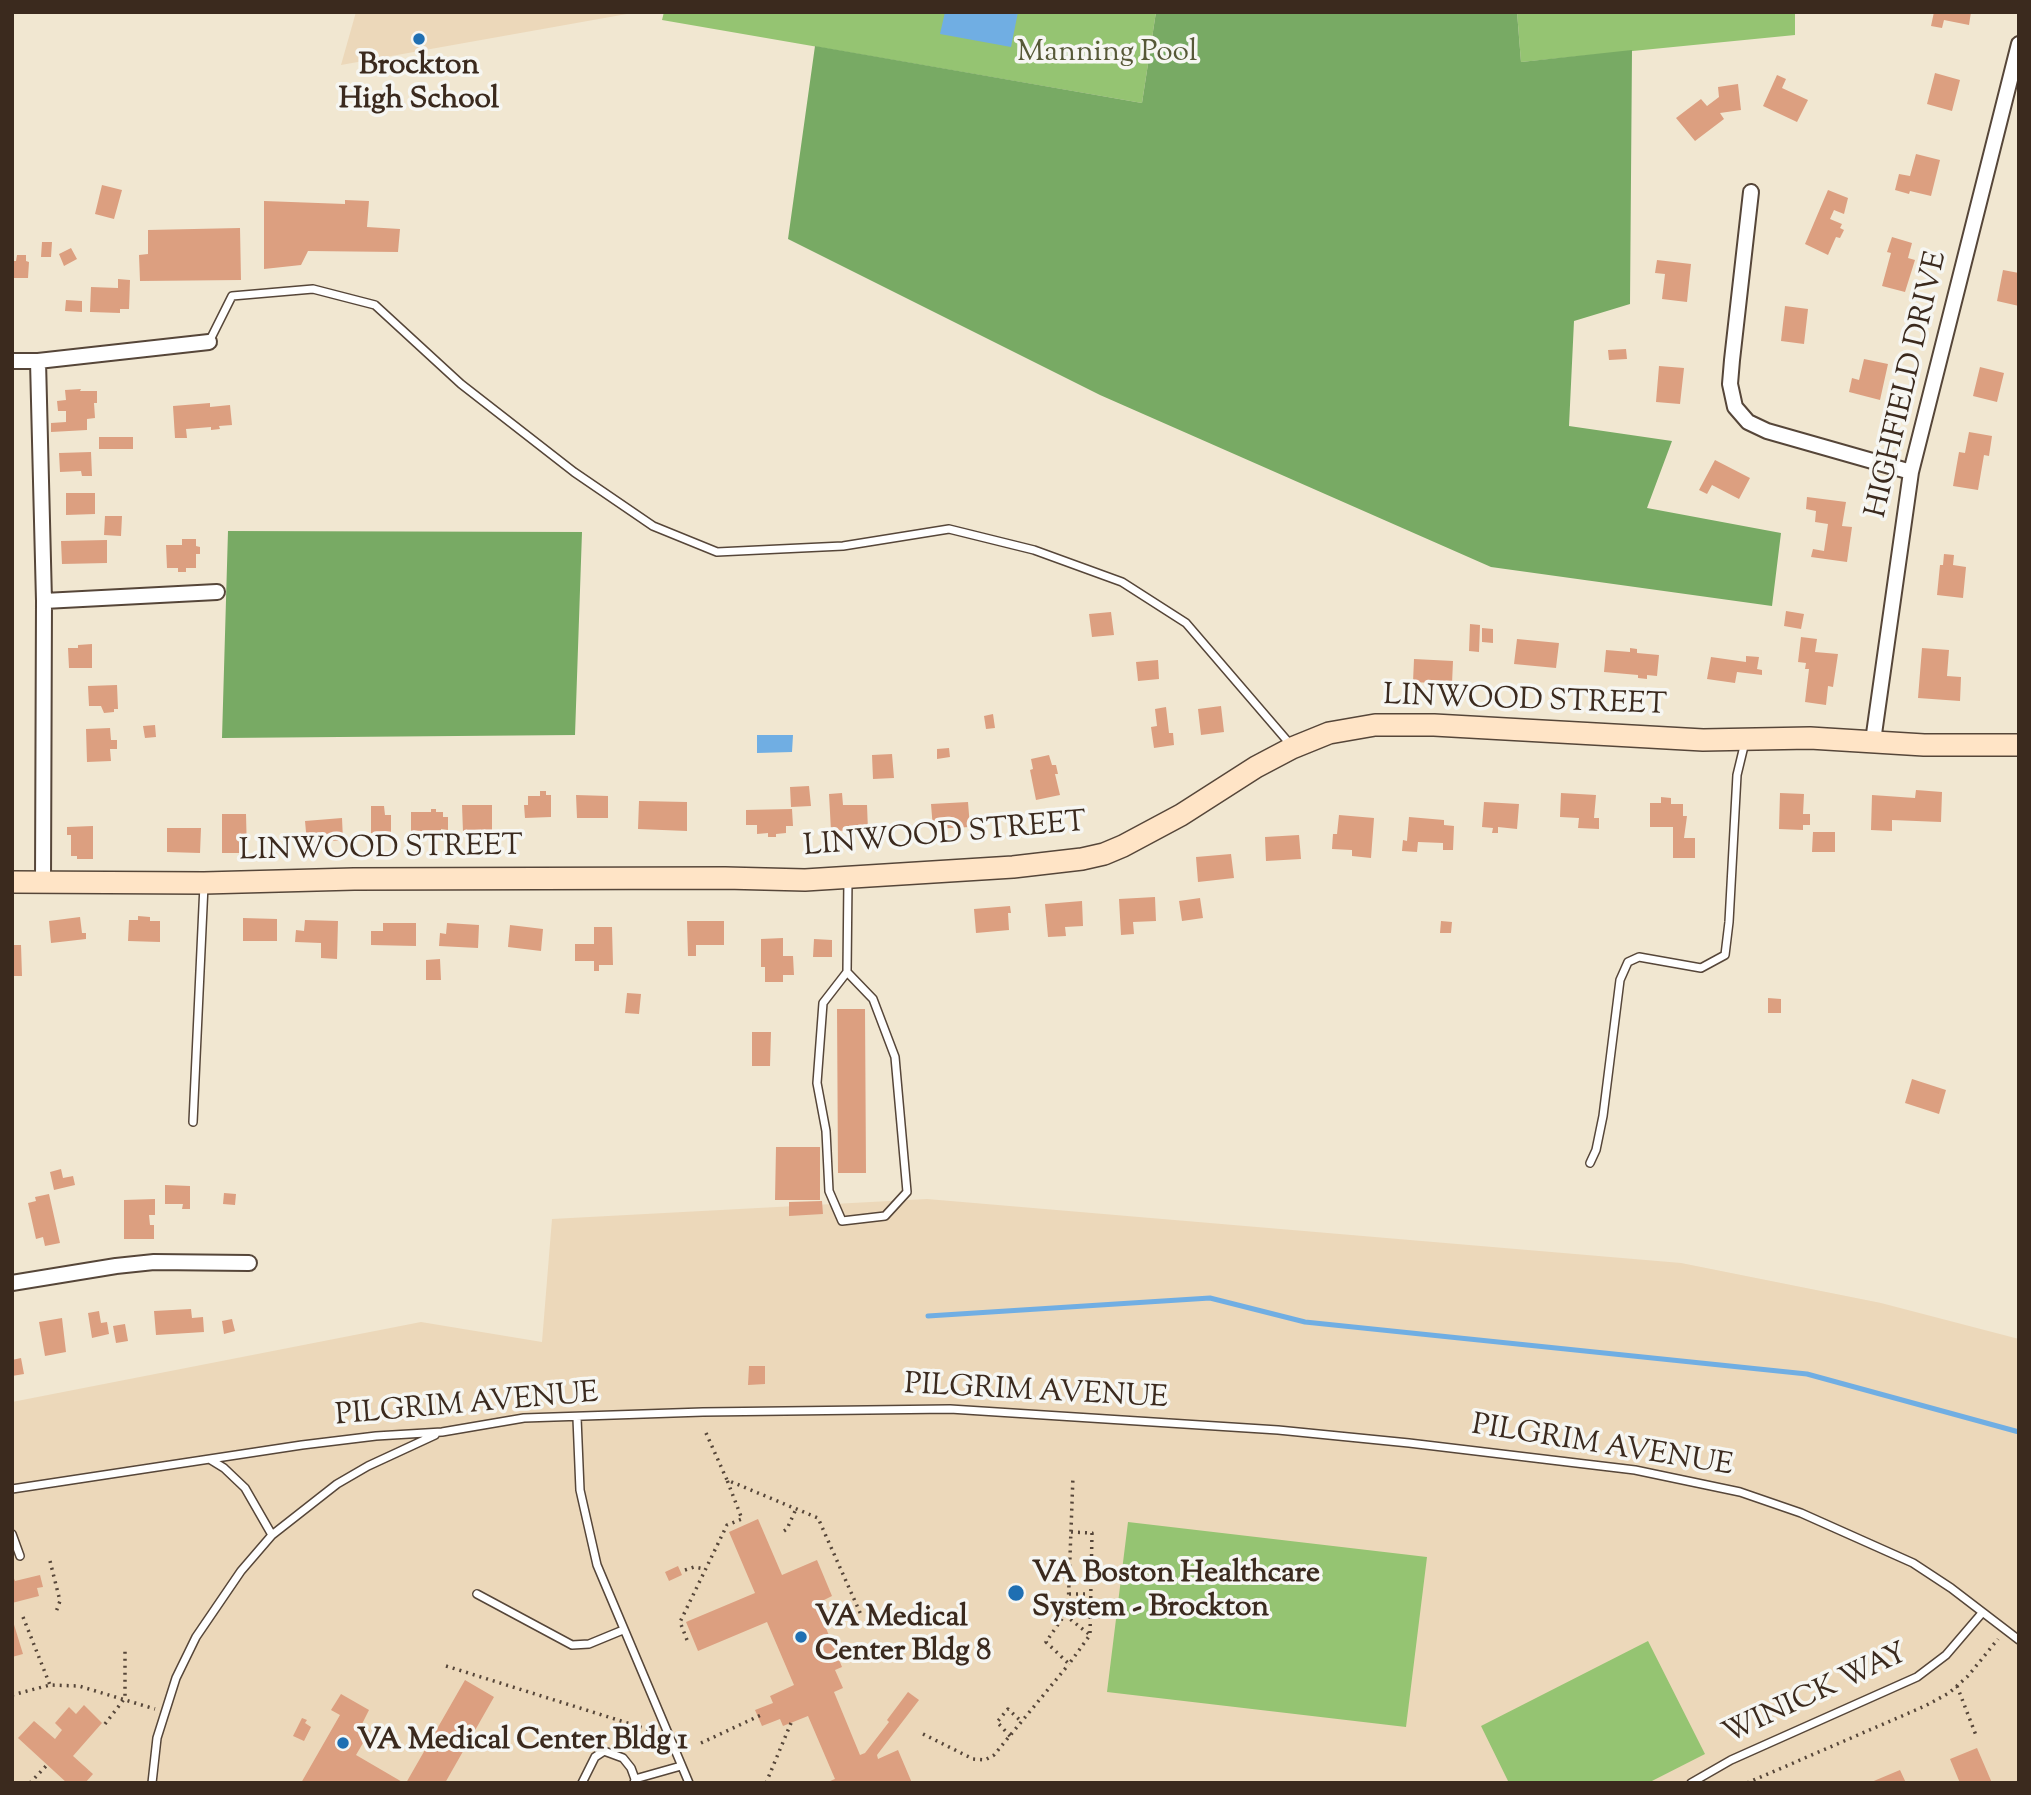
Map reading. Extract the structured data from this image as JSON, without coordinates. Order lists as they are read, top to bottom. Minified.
{"streets":{"street":["HIGHFIELD DRIVE","LINWOOD STREET"],"lane":["PILGRIM AVENUE","WINICK WAY"]},"crossings":[["HIGHFIELD DRIVE","LINWOOD STREET"],["PILGRIM AVENUE","WINICK WAY"]],"parks":["Manning Pool"],"places":["Brockton High School","VA Boston Healthcare System - Brockton","VA Medical Center Bldg 8","VA Medical Center Bldg 1"]}
